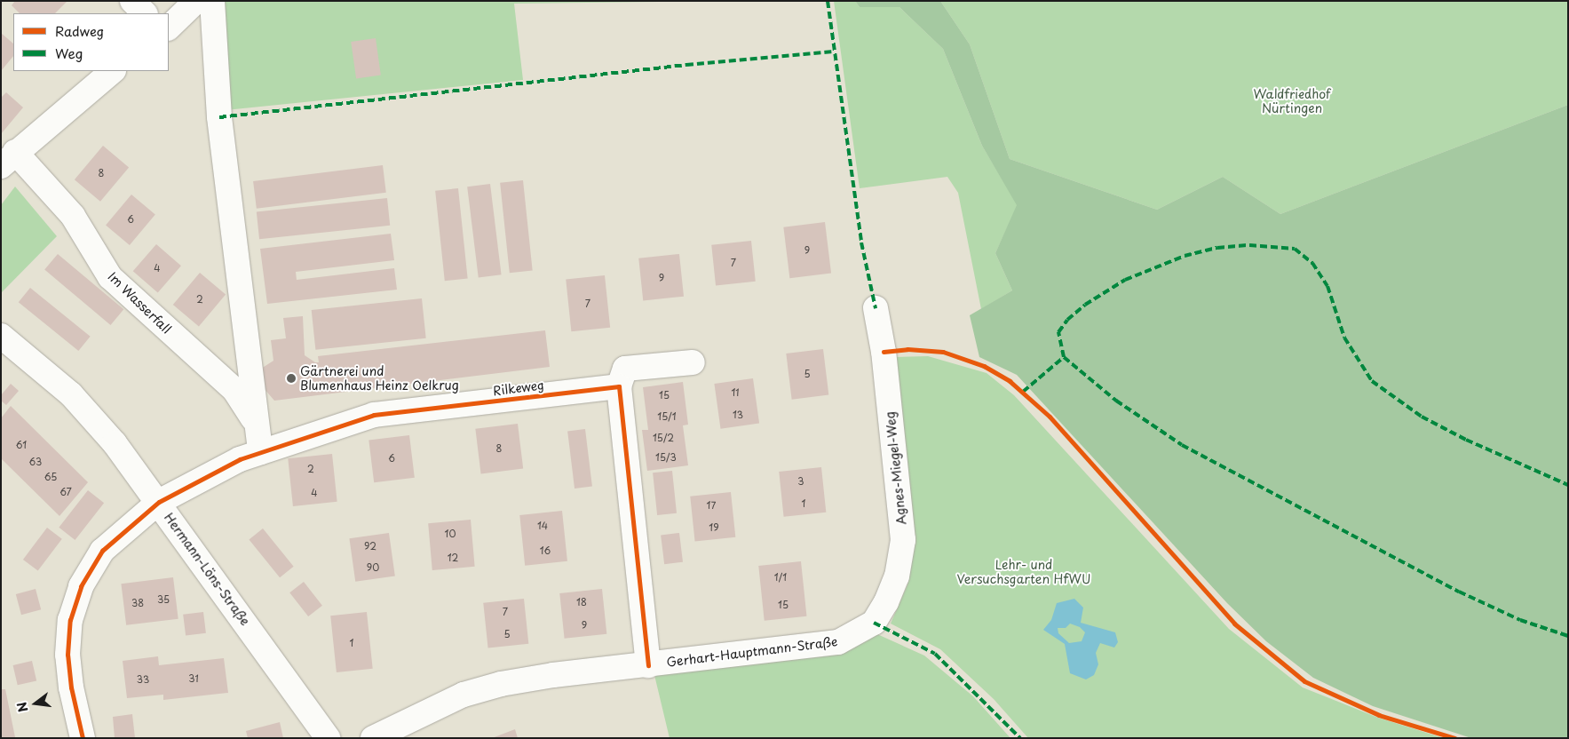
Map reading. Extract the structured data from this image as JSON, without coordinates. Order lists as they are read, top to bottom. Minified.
{"streets":{"street":["Im Wasserfall","Rilkeweg","Agnes-Miegel-Weg","Hermann-Löns-Straße","Gerhart-Hauptmann-Straße"]},"crossings":[["Rilkeweg","Hermann-Löns-Straße"],["Agnes-Miegel-Weg","Gerhart-Hauptmann-Straße"]],"parks":["Waldfriedhof Nürtingen","Lehr- und Versuchsgarten HfWU"],"places":["Gärtnerei und Blumenhaus Heinz Oelkrug"],"house_numbers":["8","6","9","7","4","9","2","7","5","11","15","13","15/1","15/2","61","8","15/3","6","63","2","65","3","67","4","1","17","14","19","10","92","16","12","90","1/1","35","18","38","15","7","9","5","1","31","33"],"legend":["Radweg","Weg"],"north":"left"}
